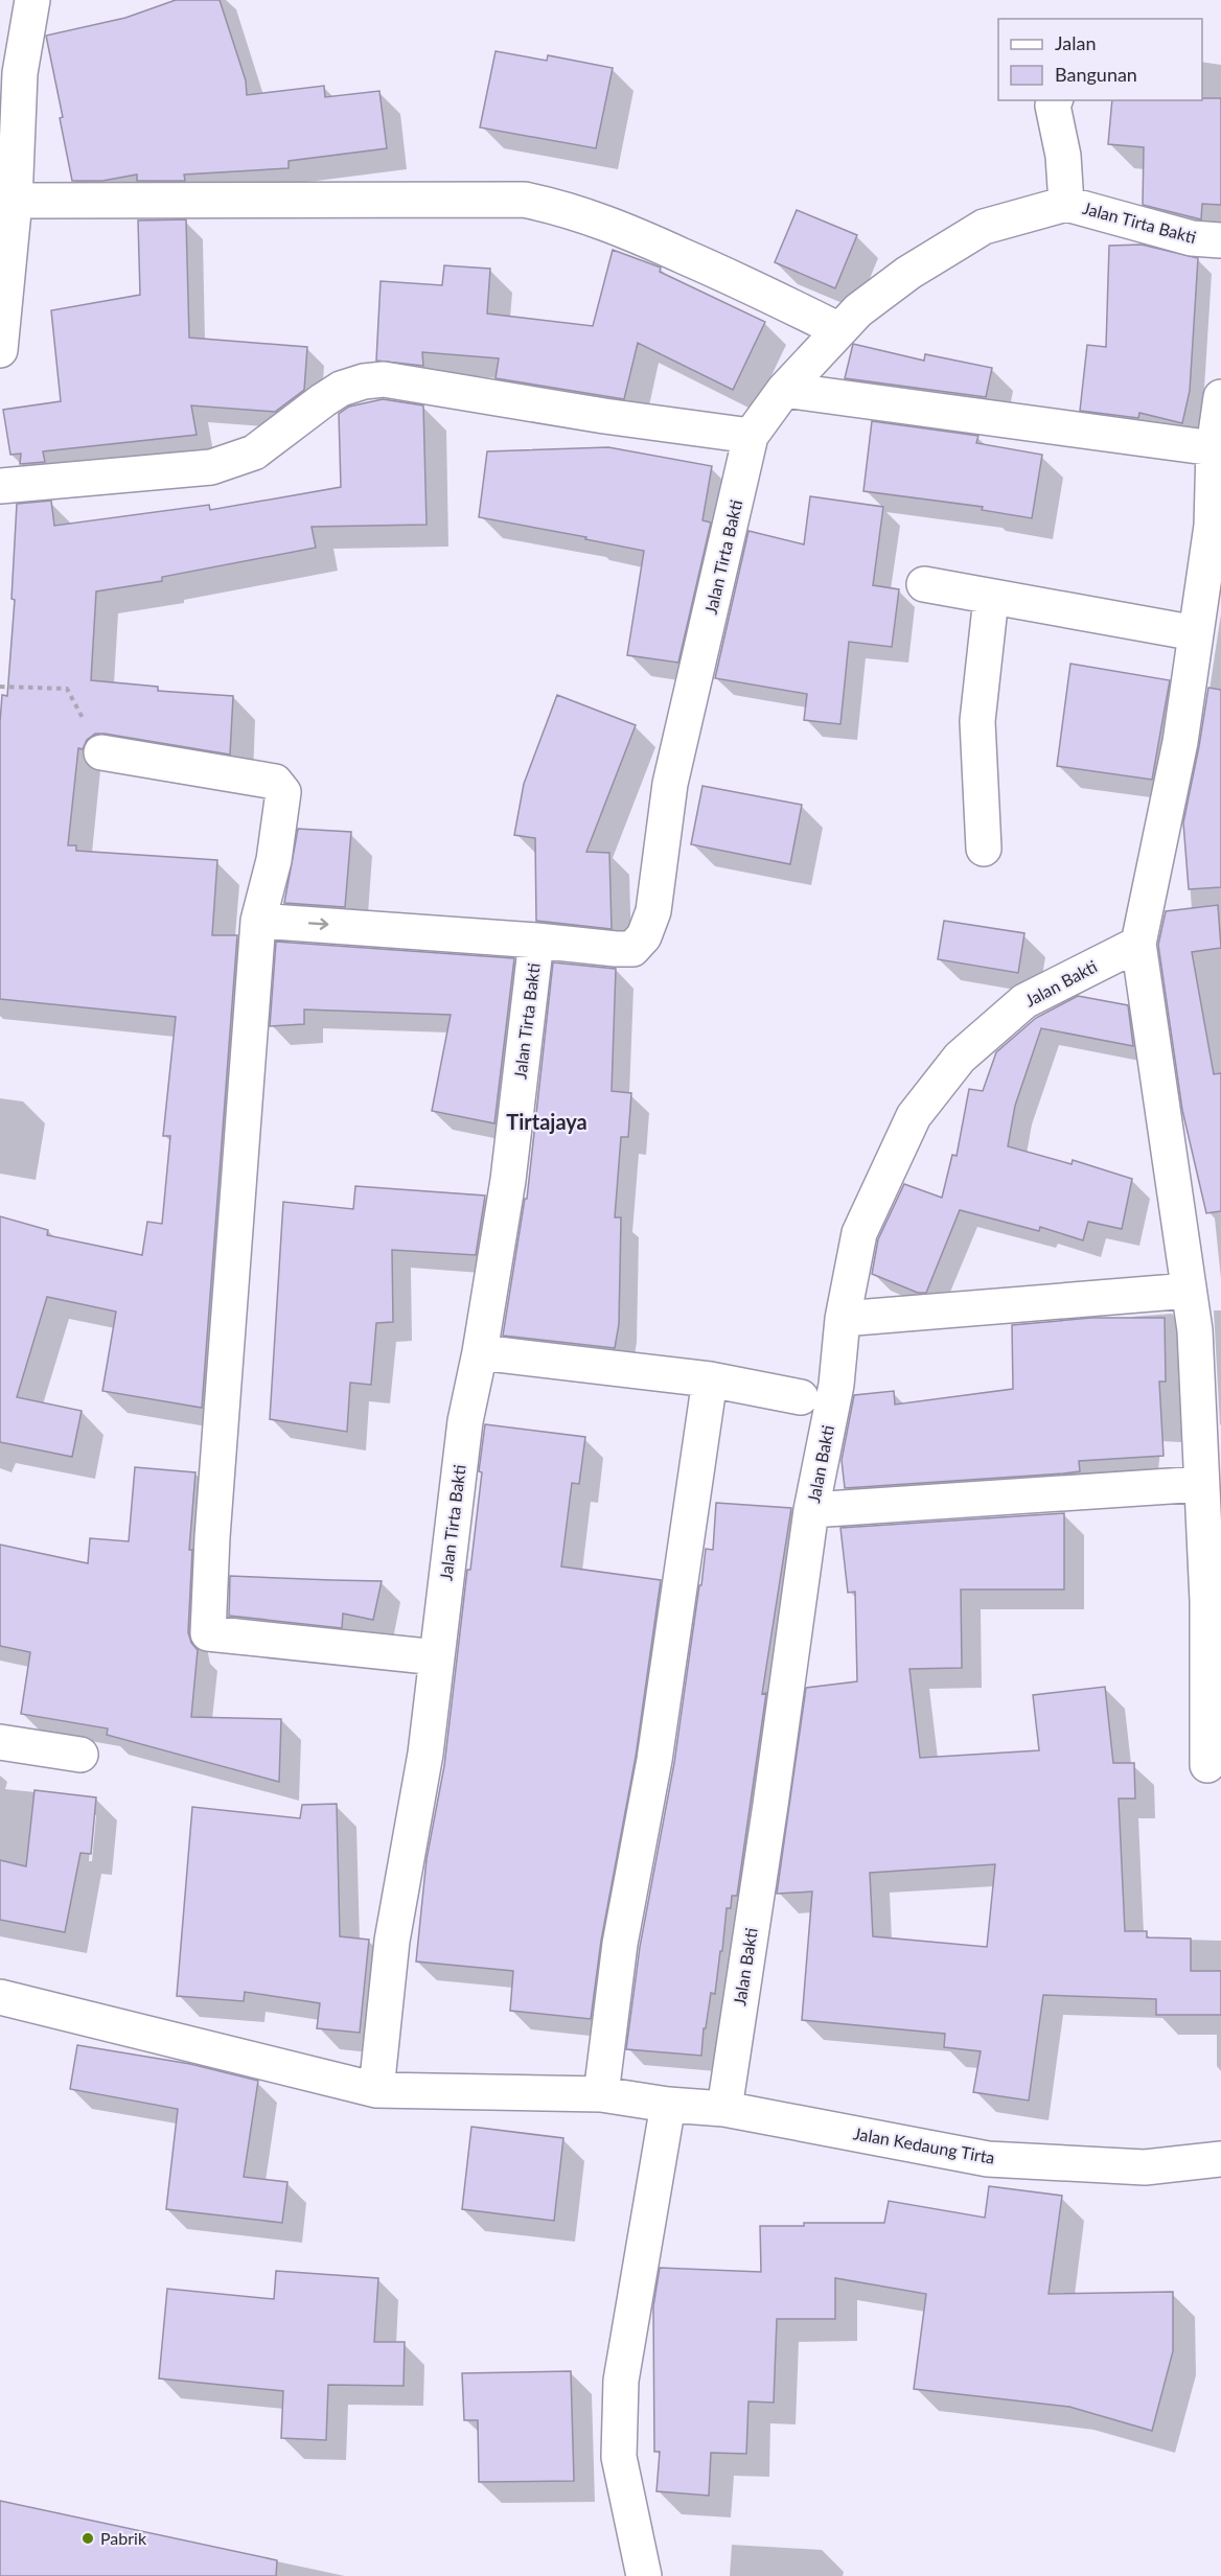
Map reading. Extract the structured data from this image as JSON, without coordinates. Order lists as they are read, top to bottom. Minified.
{"streets":{"street":["Jalan Tirta Bakti","Jalan Bakti","Jalan Kedaung Tirta"]},"crossings":[["Jalan Tirta Bakti","Jalan Kedaung Tirta"],["Jalan Bakti","Jalan Kedaung Tirta"]],"districts":["Tirtajaya"],"places":["Pabrik"],"legend":["Jalan","Bangunan"]}
